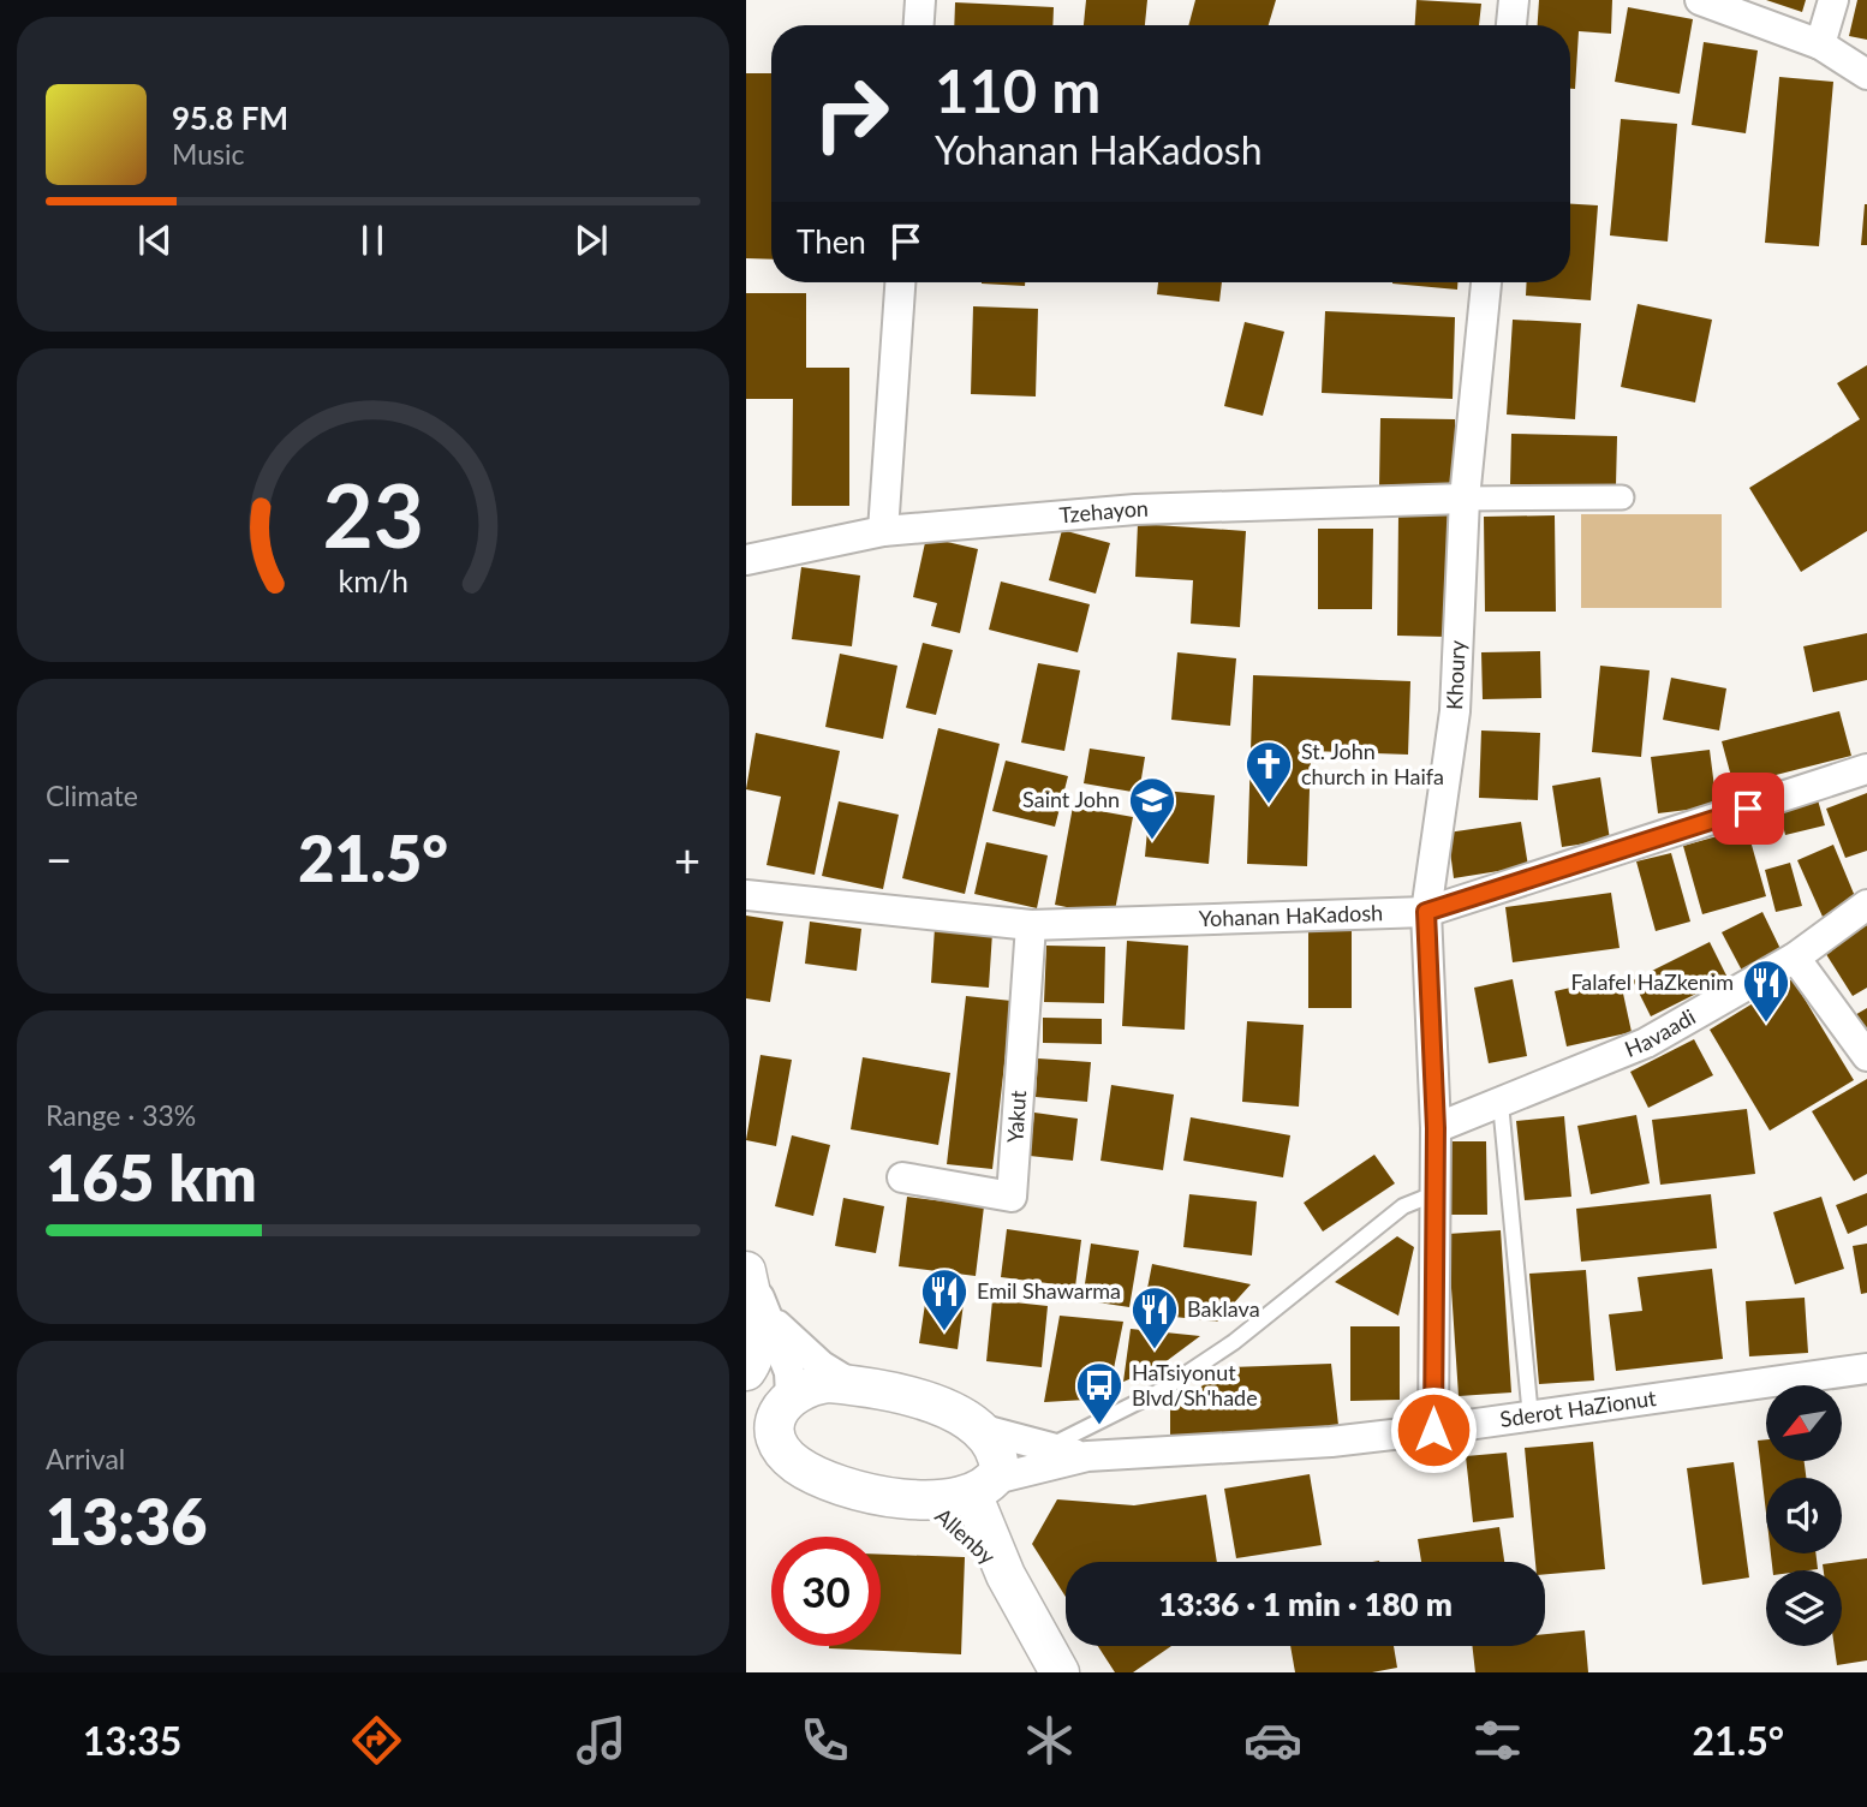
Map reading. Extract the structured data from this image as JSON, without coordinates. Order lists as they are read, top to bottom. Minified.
{"streets":{"street":["Tzehayon","Khoury","Yohanan HaKadosh","Havaadi","Yakut","Sderot HaZionut","Allenby"]},"crossings":[["Tzehayon","Khoury"],["Khoury","Yohanan HaKadosh"],["Khoury","Havaadi"],["Khoury","Sderot HaZionut"],["Yohanan HaKadosh","Yakut"],["Sderot HaZionut","Allenby"]],"places":{"church":["St. John church in Haifa"],"school or university":["Saint John"],"restaurant":["Falafel HaZkenim","Emil Shawarma","Baklava"],"bus stop":["HaTsiyonut Blvd/Sh'hade"]},"north":"bottom left","page":{"turn":["110 m","Yohanan HaKadosh"],"song":["95.8 FM","Music"],"then":"Then","tile":["Climate",["Range · 33%","165 km"],["Arrival","13:36"]],"heat":["−","21.5°","+"],"limit":"30","trip":"13:36 · 1 min · 180 m","tabs":["13:35","21.5°"],"gauge":["23","km/h"]}}
